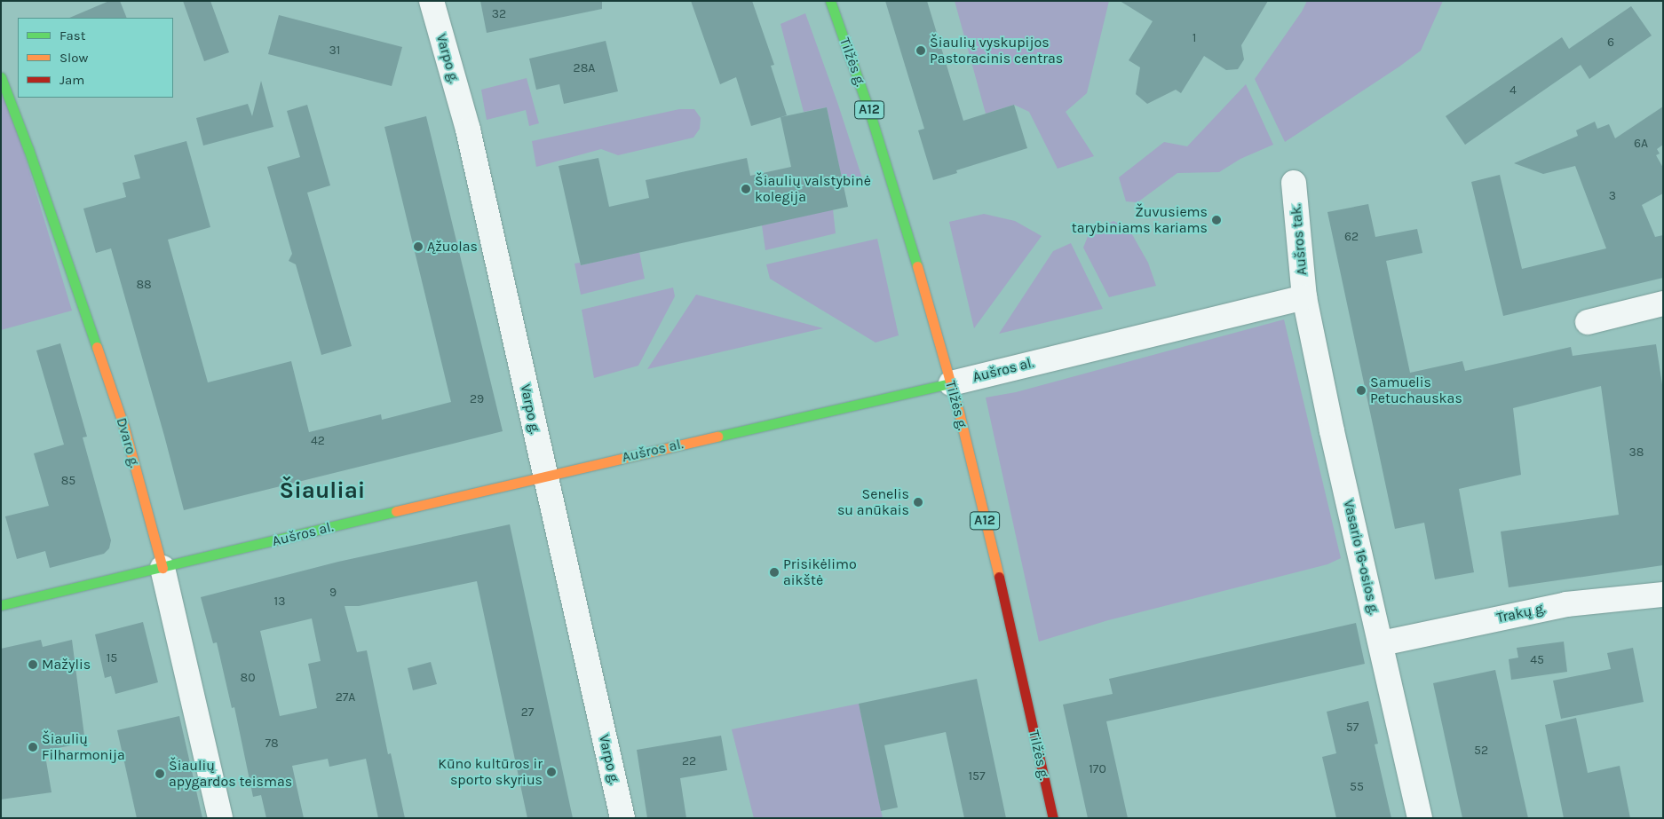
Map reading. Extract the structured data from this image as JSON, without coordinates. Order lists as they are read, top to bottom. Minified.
{"streets":{"main road":["Tilžės g.","A12","Aušros al.","Dvaro g."],"street":["Varpo g.","Aušros tak.","Vasario 16-osios g.","Trakų g."]},"crossings":[["Varpo g.","Aušros al."],["Tilžės g.","Aušros al."],["Aušros tak.","Aušros al."],["Aušros tak.","Vasario 16-osios g."],["Aušros al.","Dvaro g."],["Aušros al.","Vasario 16-osios g."],["Vasario 16-osios g.","Trakų g."]],"districts":["Šiauliai"],"places":["Šiaulių vyskupijos Pastoracinis centras","Šiaulių valstybinė kolegija","Žuvusiems tarybiniams kariams","Ąžuolas","Samuelis Petuchauskas","Senelis su anūkais","Prisikėlimo aikštė","Mažylis","Šiaulių Filharmonija","Kūno kultūros ir sporto skyrius","Šiaulių apygardos teismas"],"house_numbers":["32","1","6","31","28A","4","6A","3","62","88","29","42","38","85","9","13","15","45","80","27A","27","57","78","52","22","170","157","55"],"legend":["Fast","Slow","Jam"]}
